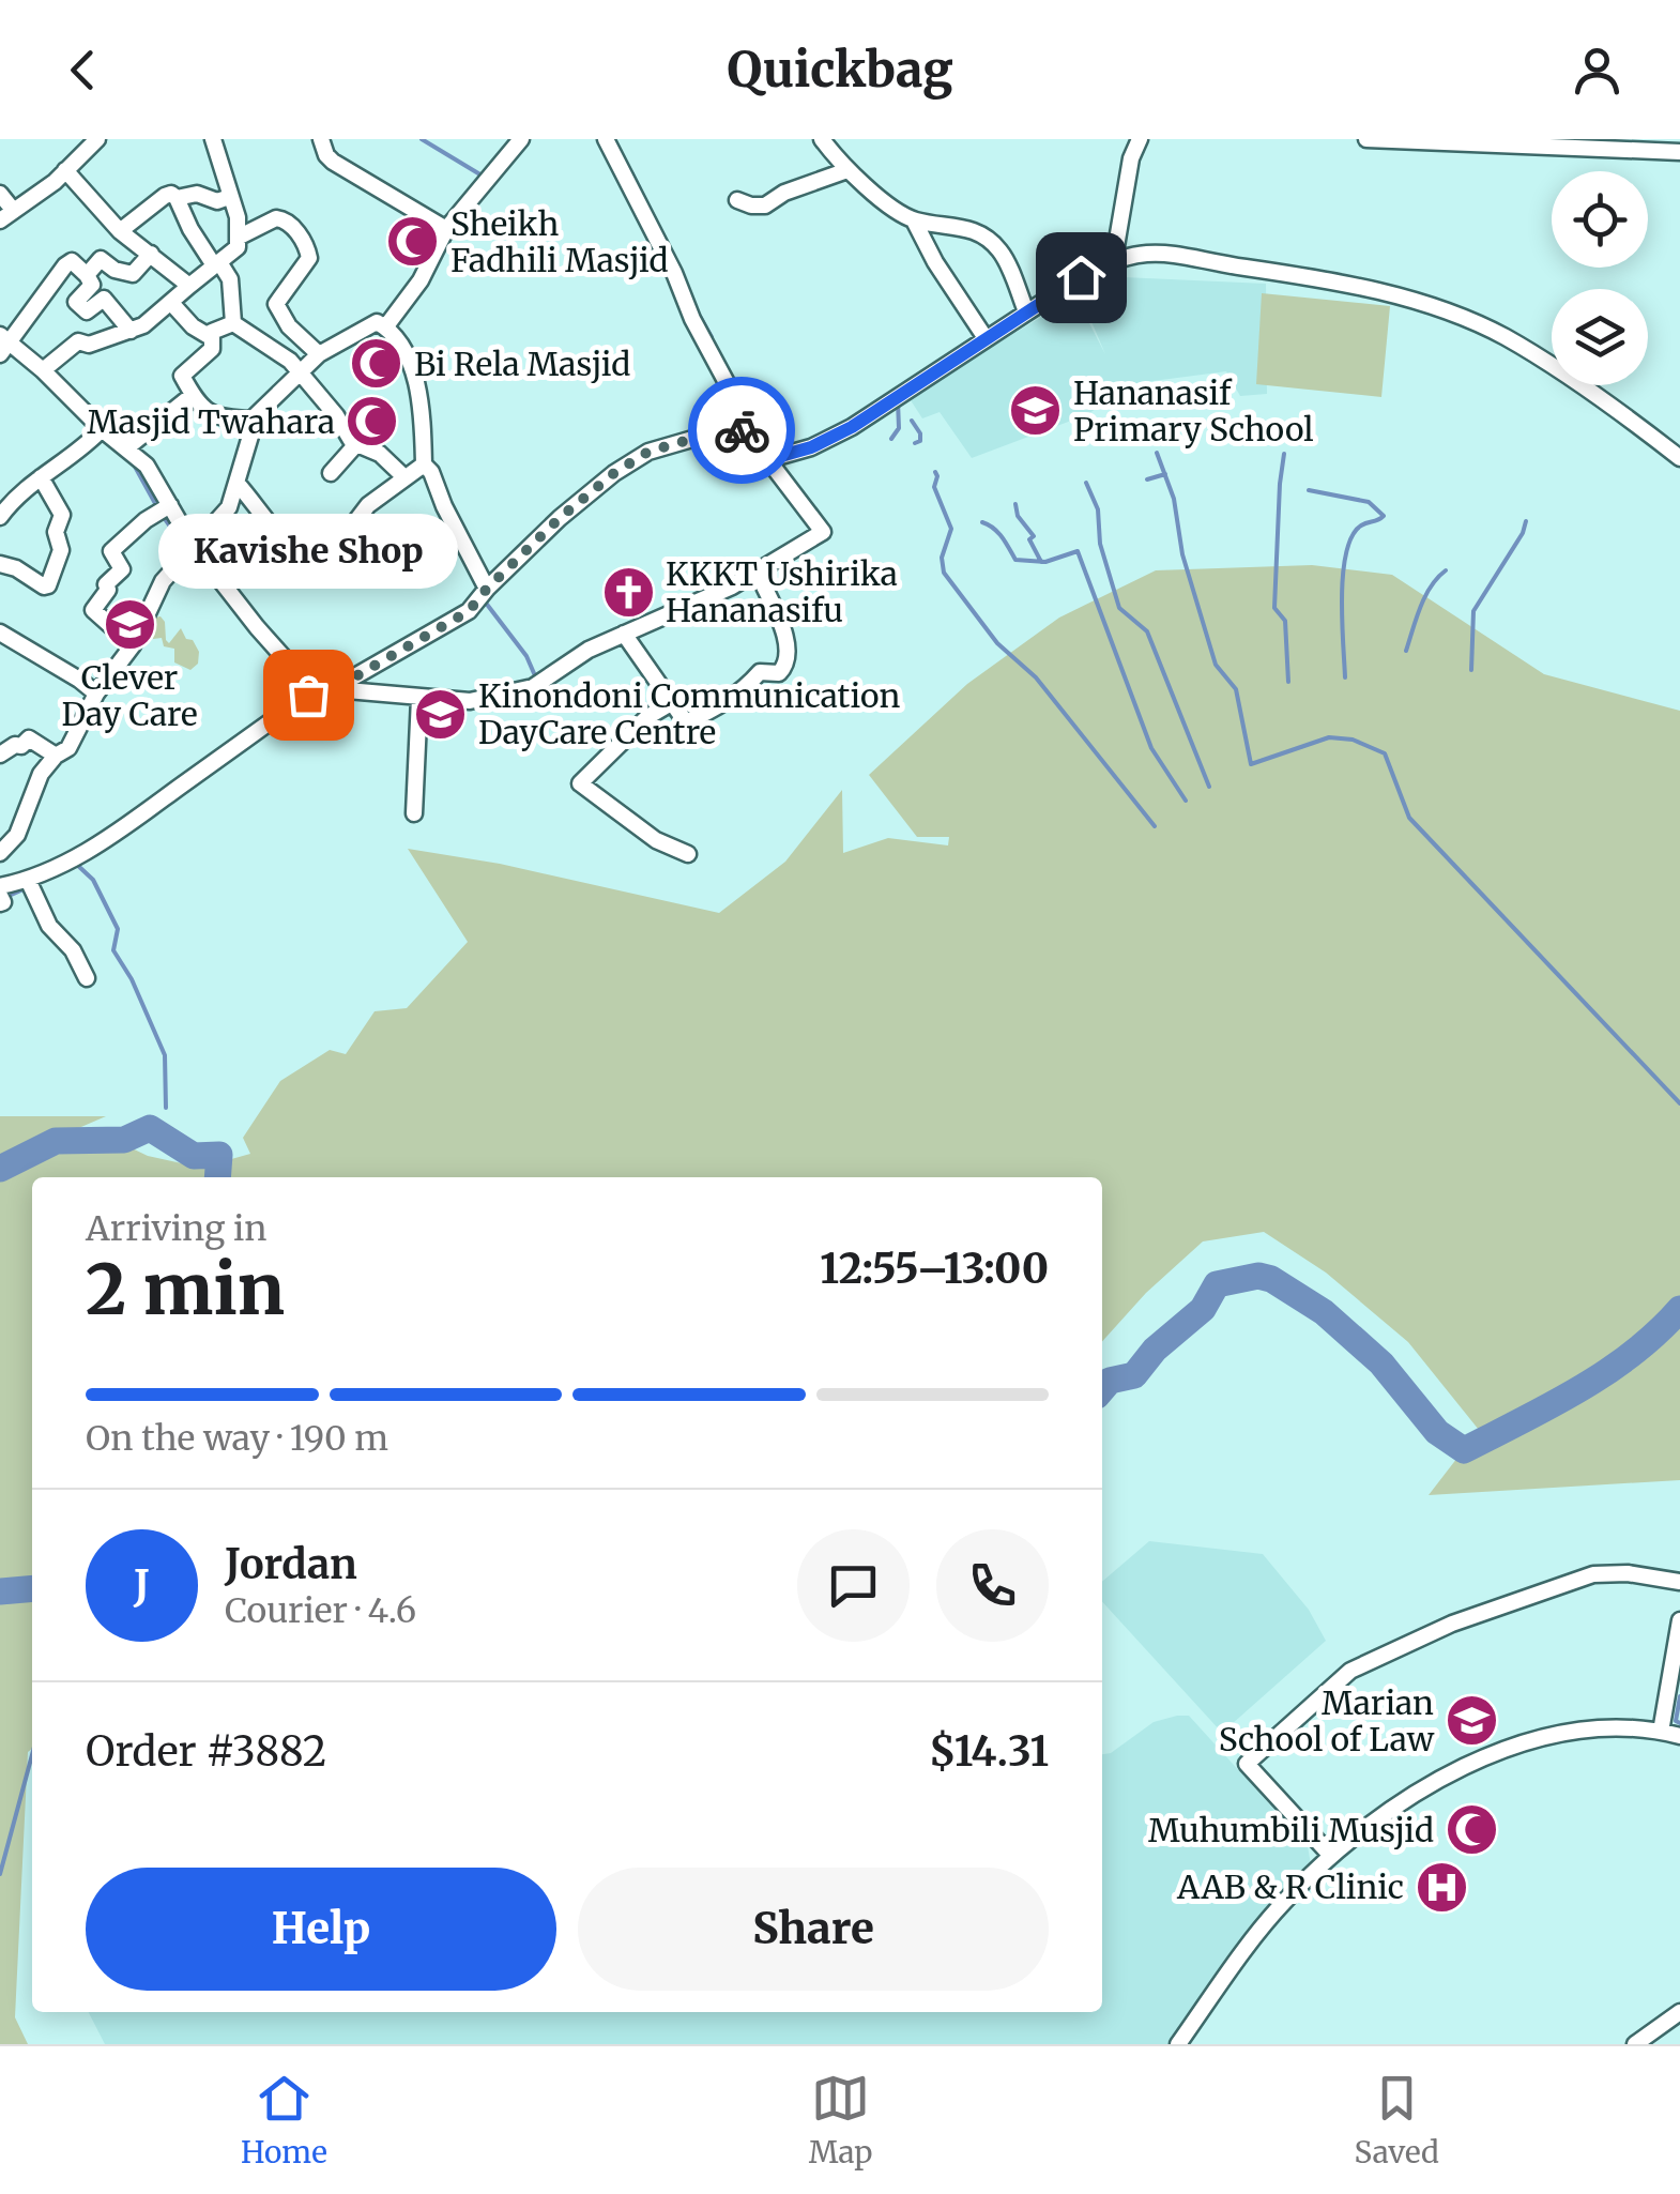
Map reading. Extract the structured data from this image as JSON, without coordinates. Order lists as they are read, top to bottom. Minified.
{"places":{"mosque":["Sheikh Fadhili Masjid","Bi Rela Masjid","Masjid Twahara","Muhumbili Musjid"],"school or university":["Hananasif Primary School","Clever Day Care","Kinondoni Communication DayCare Centre","Marian School of Law"],"church":["KKKT Ushirika Hananasifu"],"other":["Kavishe Shop"],"hospital":["AAB & R Clinic"]},"page":{"header":"Quickbag","bubble":"Kavishe Shop","heading":["2 min","Arriving in","12:55–13:00"],"panel":["Jordan","Courier · 4.6","Order #3882","$14.31"],"bar":"On the way · 190 m","round":"J","buttons":["Help","Share"],"tabs":["Home","Map","Saved"]}}
